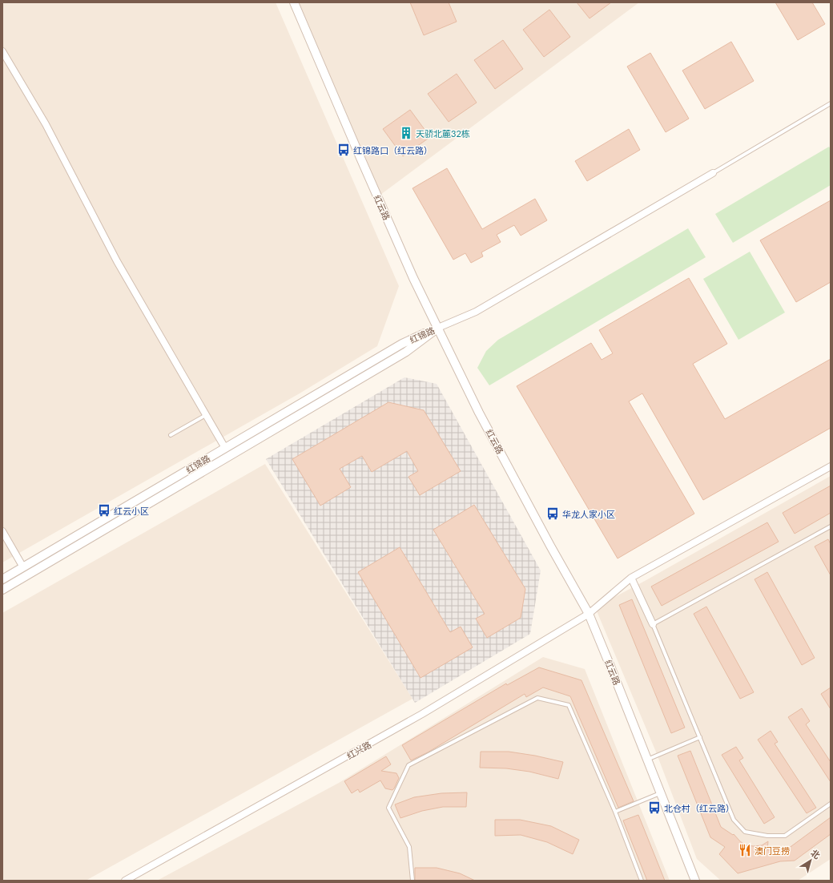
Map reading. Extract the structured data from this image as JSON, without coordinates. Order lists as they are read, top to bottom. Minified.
{"streets":{"street":["红云路","红锦路","红兴路"]},"crossings":[["红云路","红锦路"],["红云路","红兴路"]],"places":{"building":["天骄北麓32栋"],"bus stop":["红锦路口（红云路）","红云小区","华龙人家小区","北仓村（红云路）"],"restaurant":["澳门豆捞"]},"north":"top right"}
